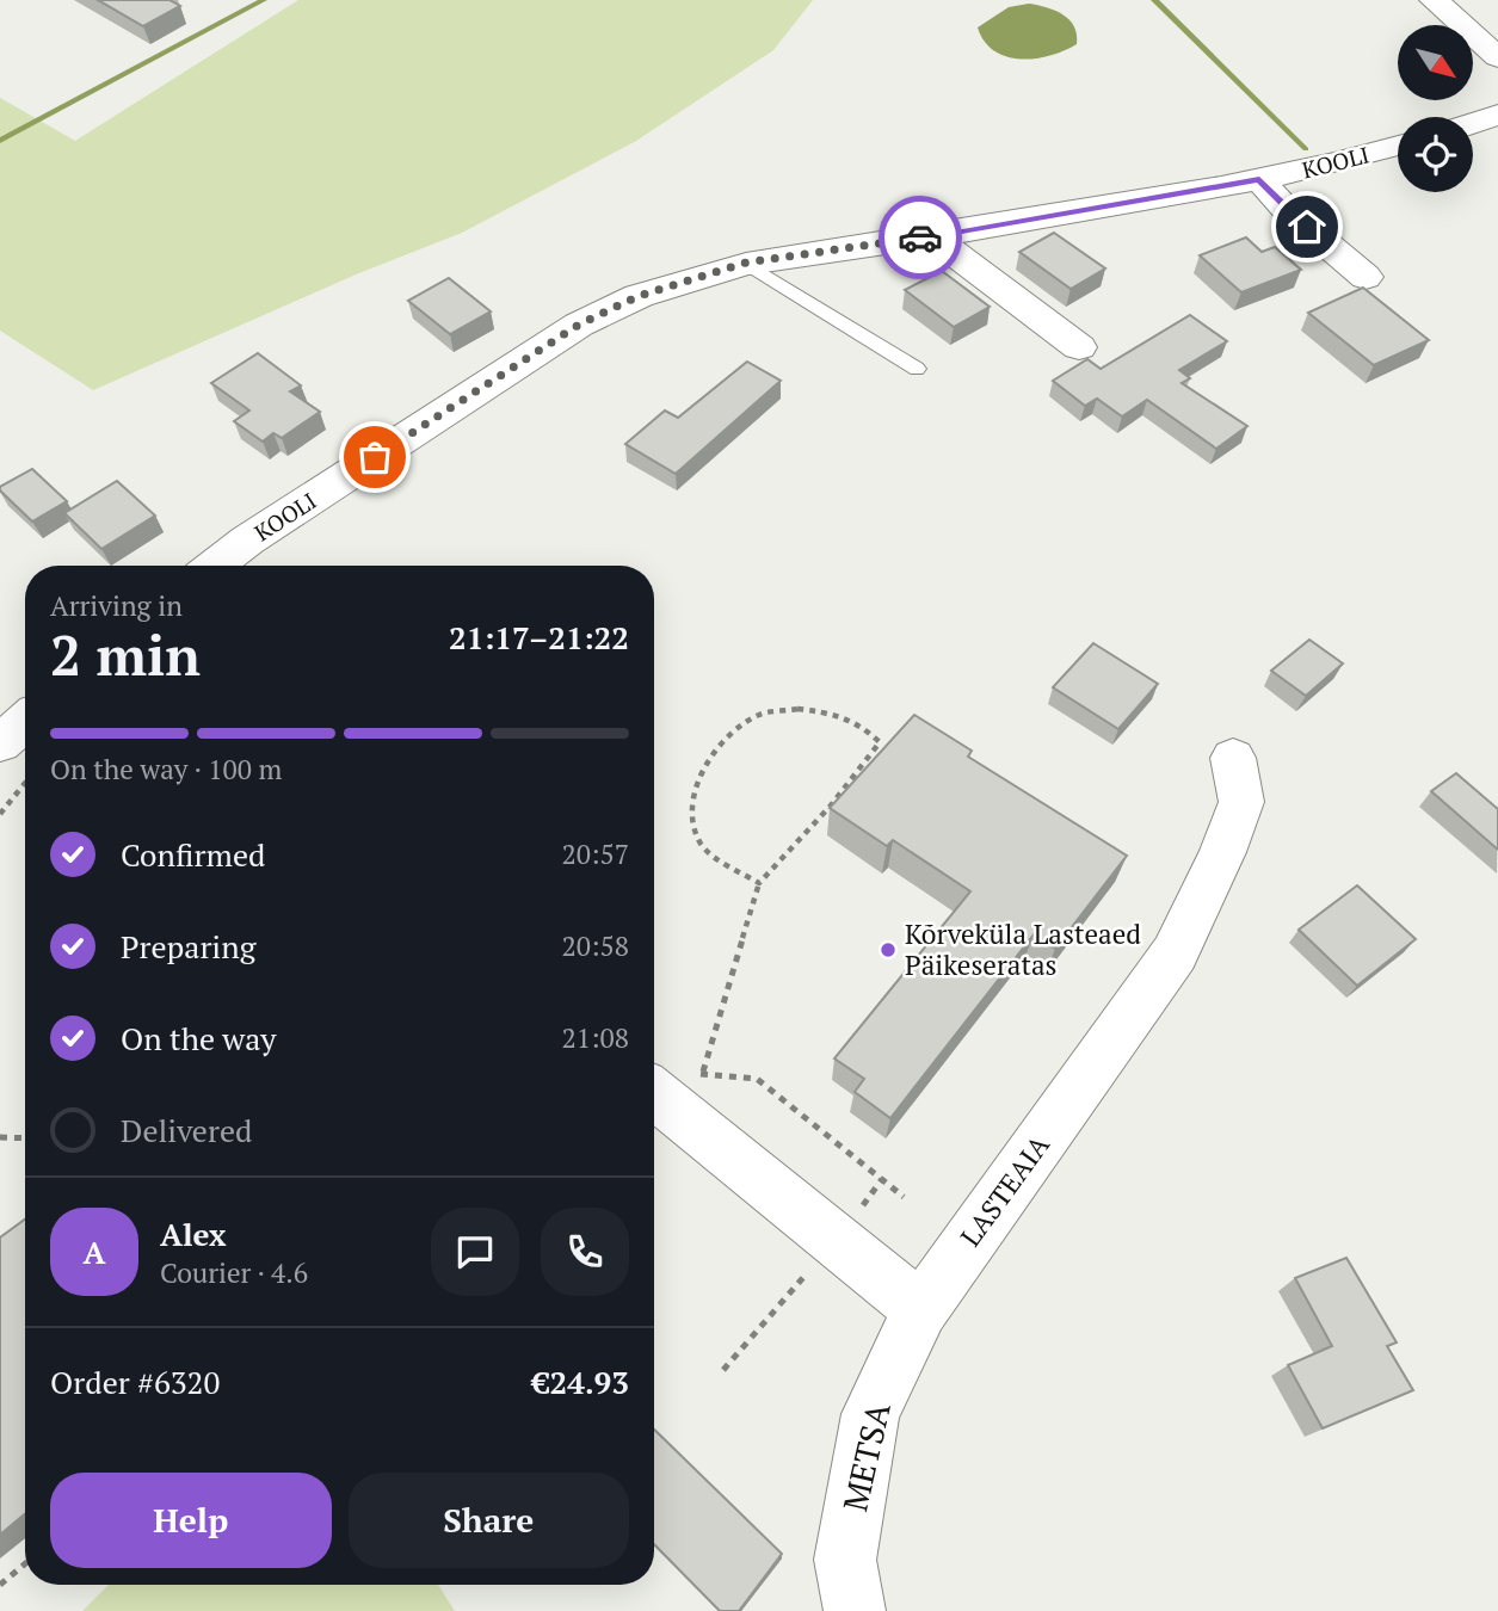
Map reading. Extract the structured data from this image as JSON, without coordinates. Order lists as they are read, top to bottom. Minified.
{"streets":{"street":["KOOLI","LASTEAIA","METSA"]},"crossings":[["LASTEAIA","METSA"]],"places":["Kõrveküla Lasteaed Päikeseratas"],"north":"bottom right","page":{"heading":["2 min","Arriving in","21:17–21:22"],"panel":["Alex","Courier · 4.6","Order #6320","€24.93"],"bar":"On the way · 100 m","list":[["Confirmed","20:57"],["Preparing","20:58"],["On the way","21:08"],"Delivered"],"round":"A","buttons":["Help","Share"]}}
